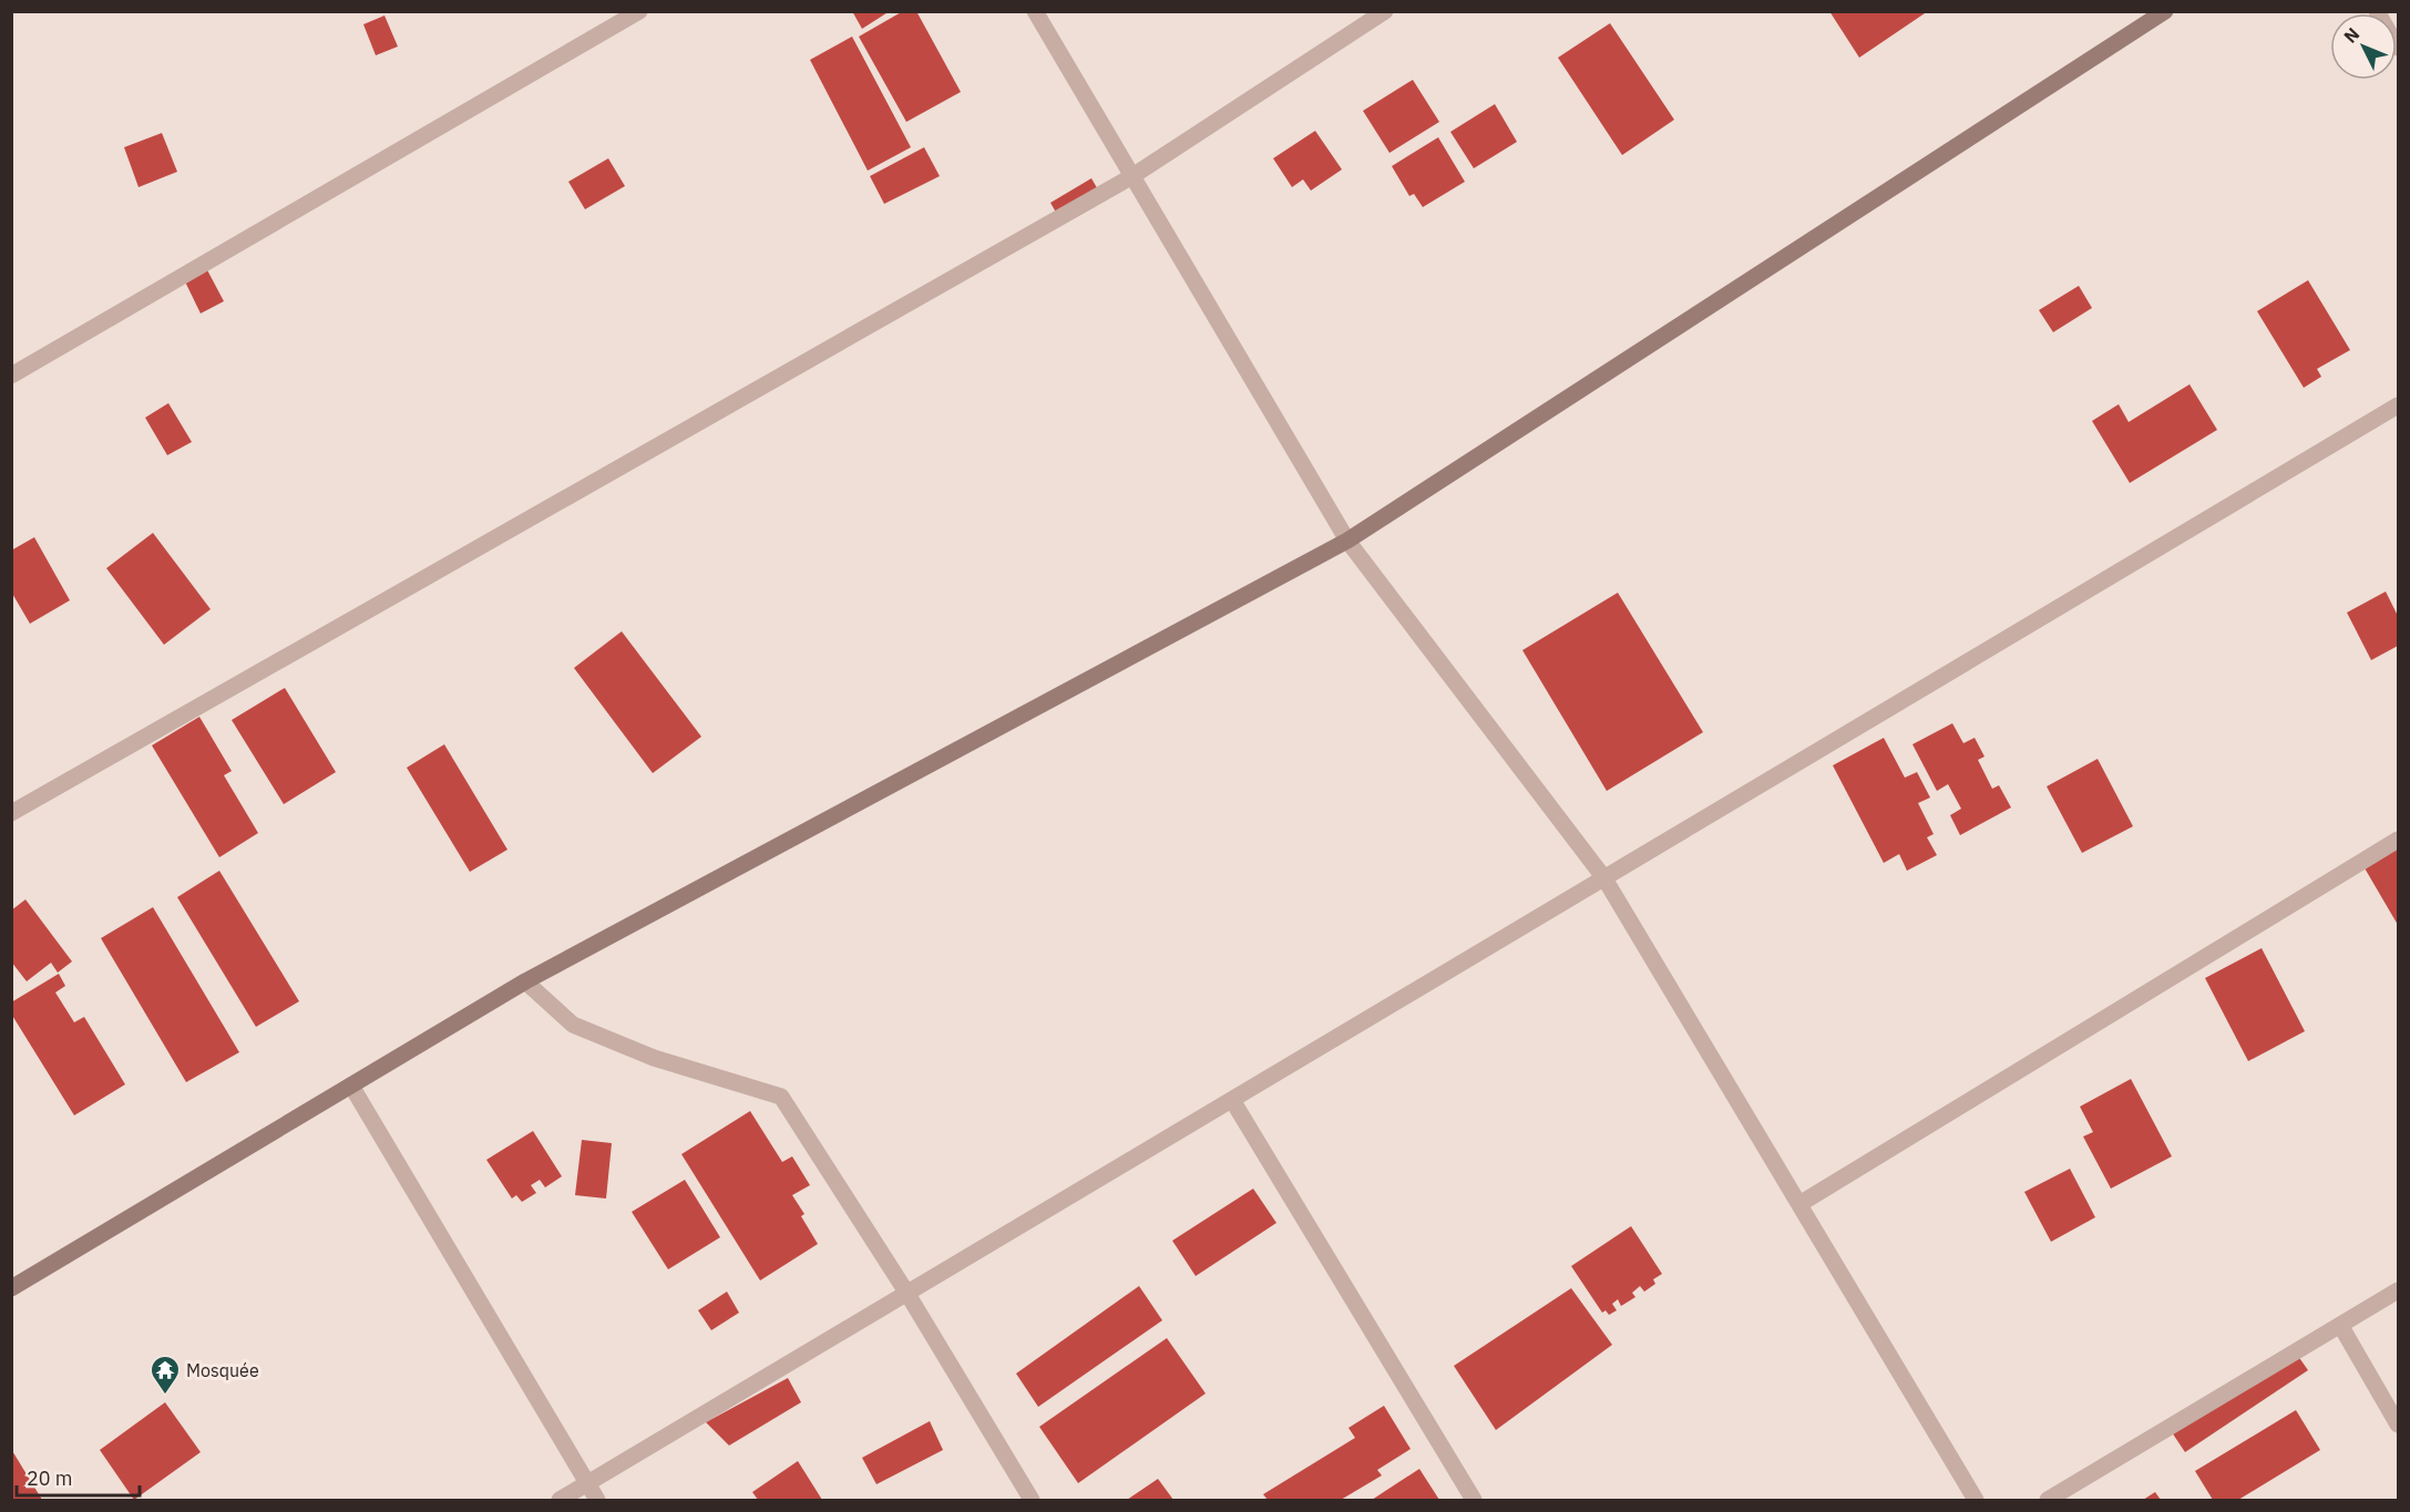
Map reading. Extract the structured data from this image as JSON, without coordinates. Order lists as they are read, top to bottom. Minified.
{"places":{"temple":["Mosquée"]},"scale_bar":"20 m","north":"top left"}
